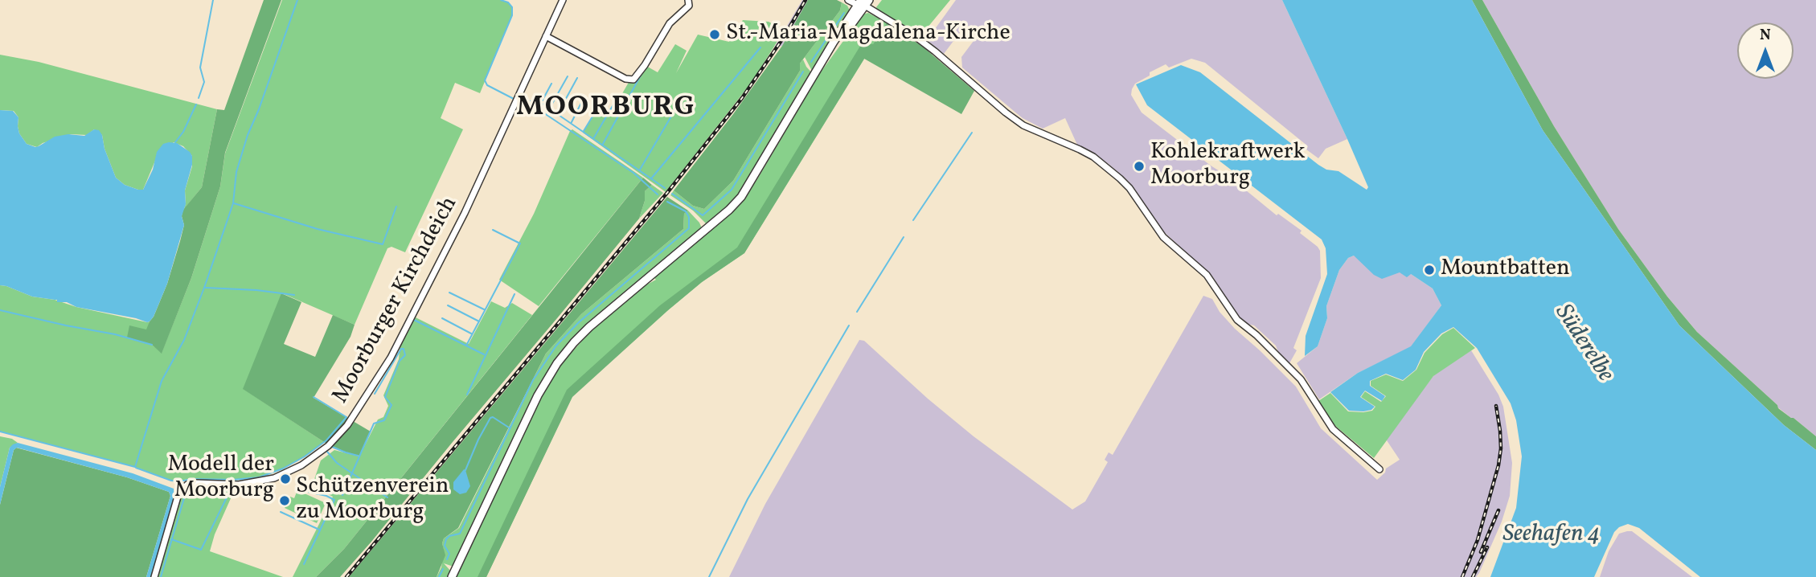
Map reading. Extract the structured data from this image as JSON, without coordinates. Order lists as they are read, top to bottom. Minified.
{"streets":{"street":["Moorburger Kirchdeich"]},"districts":["MOORBURG"],"water":["Süderelbe","Seehafen 4"],"places":["St.-Maria-Magdalena-Kirche","Kohlekraftwerk Moorburg","Mountbatten","Modell der Moorburg","Schützenverein zu Moorburg"],"north":"top"}
